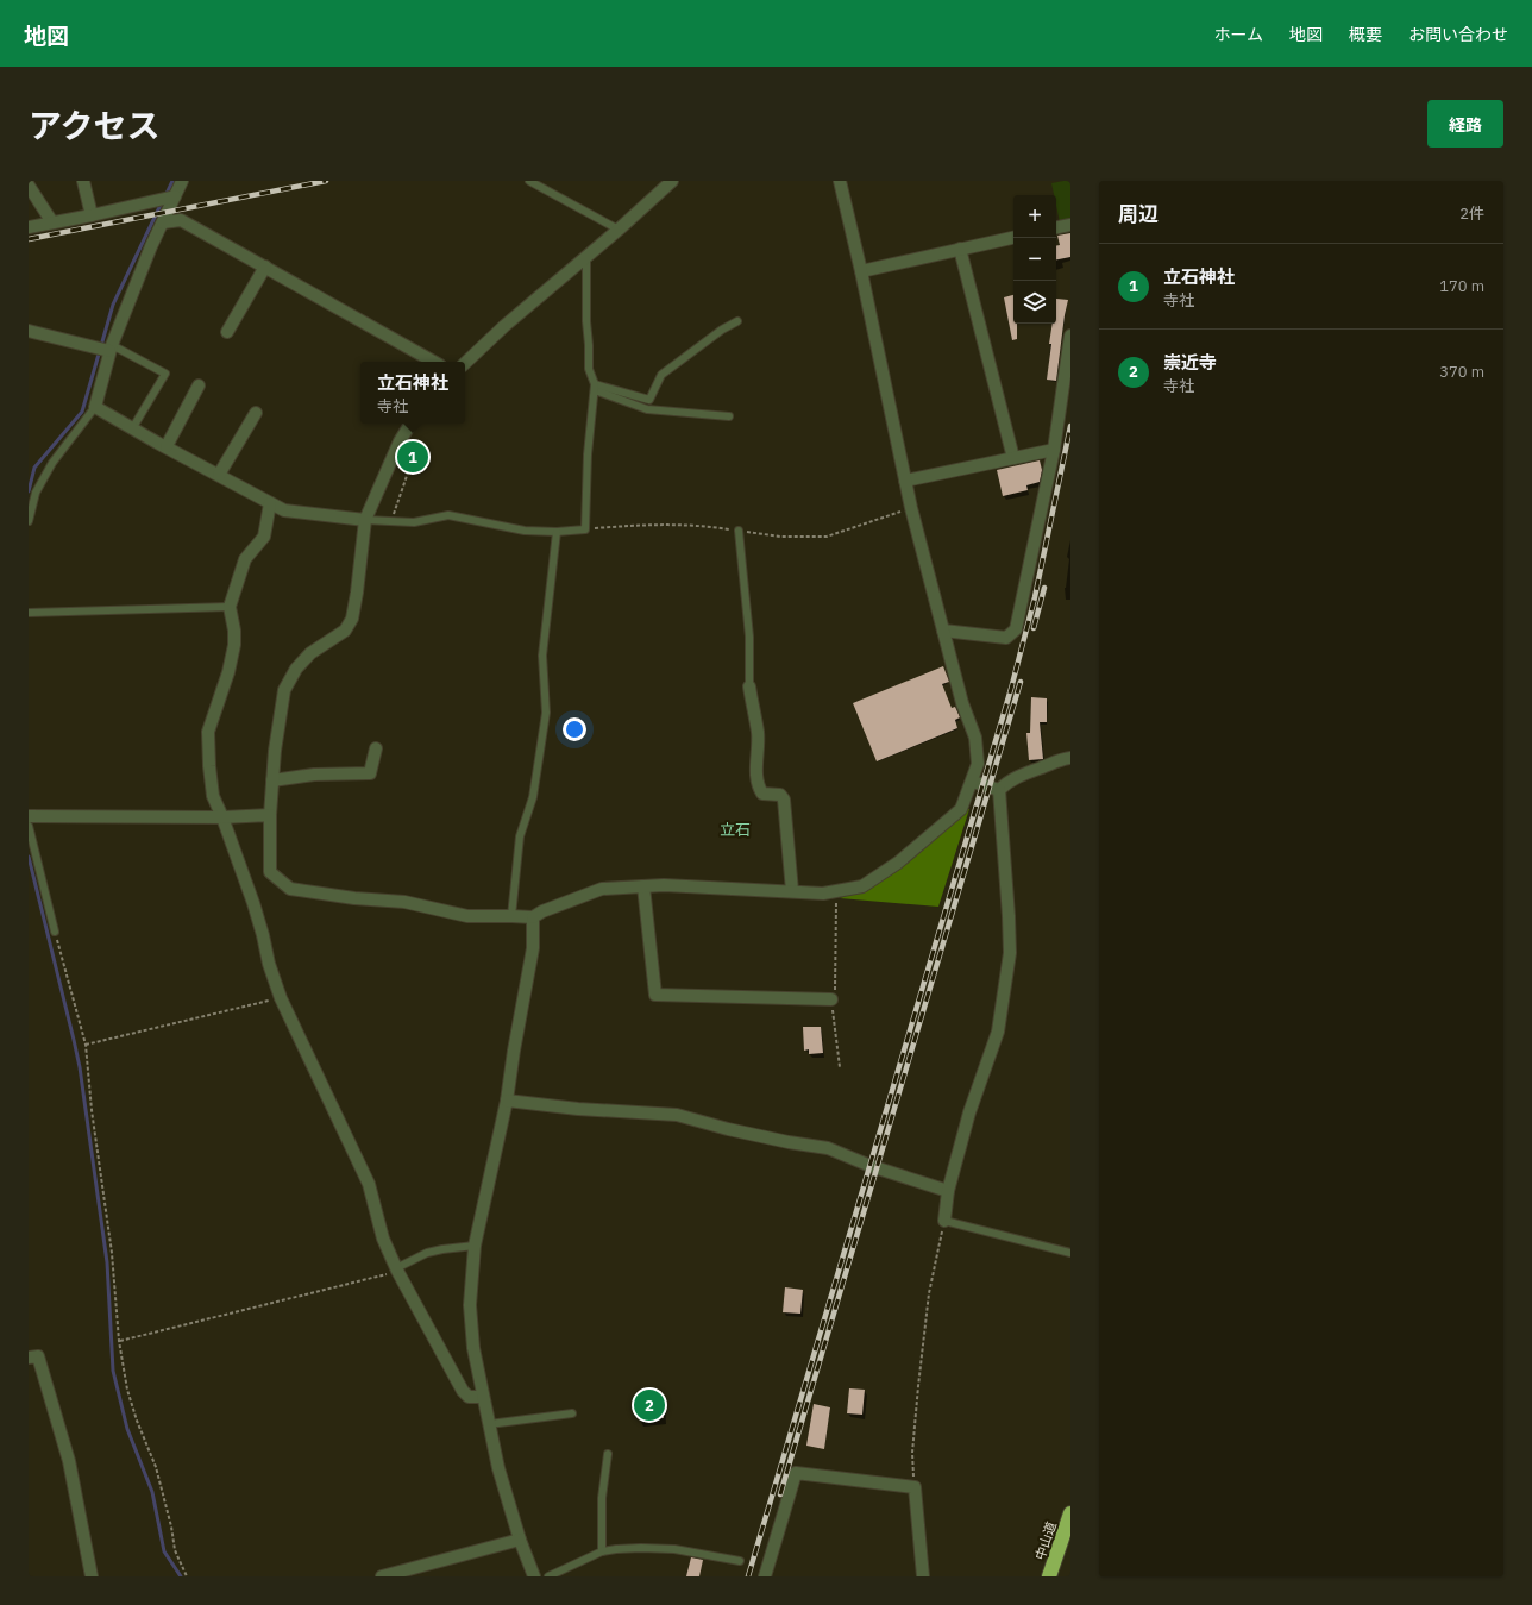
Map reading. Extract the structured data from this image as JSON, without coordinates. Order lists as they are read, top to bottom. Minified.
{"streets":{"highway":["中山道"]},"districts":["立石"],"page":{"header":"地図","nav":["ホーム","地図","概要","お問い合わせ"],"title":"アクセス","buttons":"経路","heading":["周辺","2件"],"map_buttons":["+","−"],"list":[{"mark":"1","name":"立石神社","note":"寺社","value":"170 m"},{"mark":"2","name":"崇近寺","note":"寺社","value":"370 m"}],"popup":["立石神社","寺社"],"pins":["1","2"]}}
